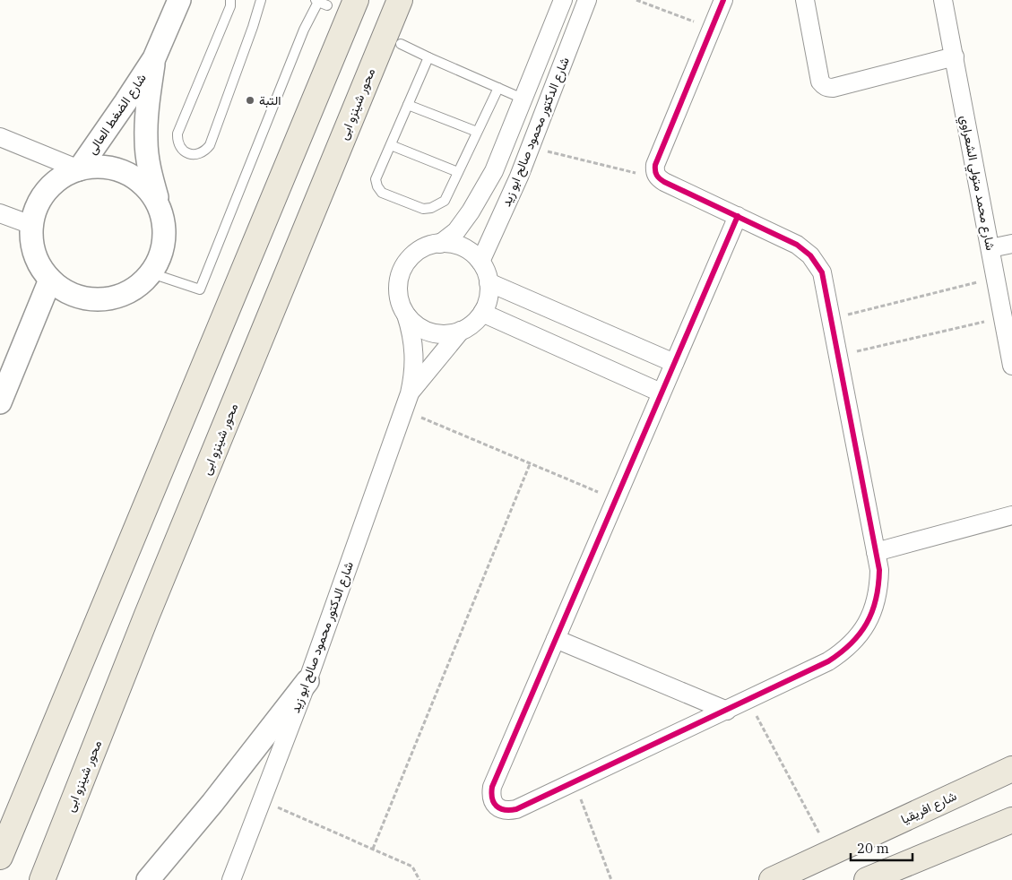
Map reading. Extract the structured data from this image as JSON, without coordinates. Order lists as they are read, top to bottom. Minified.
{"streets":{"main road":["محور شينزو ابى","شارع افريقيا"],"street":["شارع الضغط العالى","شارع الدكتور محمود صالح ابو زيد","شارع محمد متولي الشعراوي"]},"places":["التبة"],"scale_bar":"20 m"}
